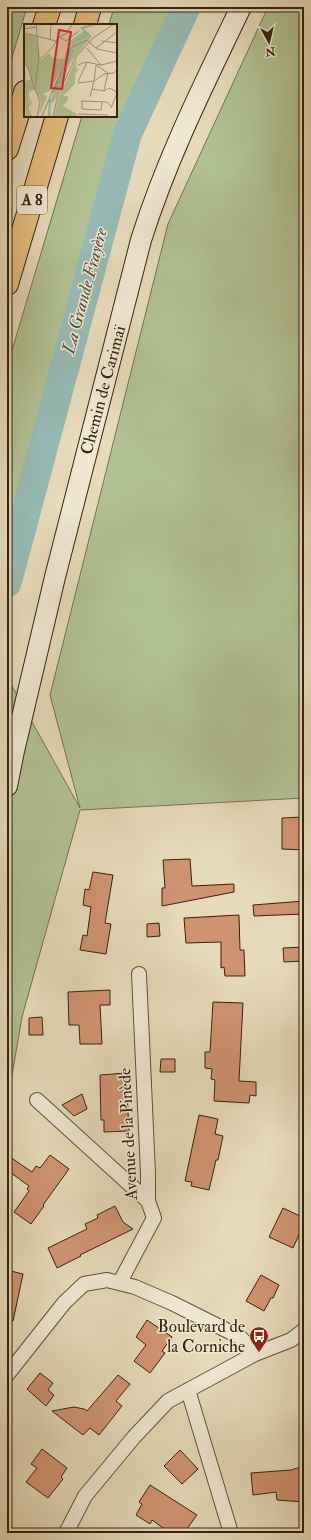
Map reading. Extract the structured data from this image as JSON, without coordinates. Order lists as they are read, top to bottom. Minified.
{"streets":{"highway":["A 8"],"street":["Chemin de Carimaï","Avenue de la Pinède"]},"water":["La Grande Frayère"],"places":{"bus stop":["Boulevard de la Corniche"]},"north":"bottom"}
